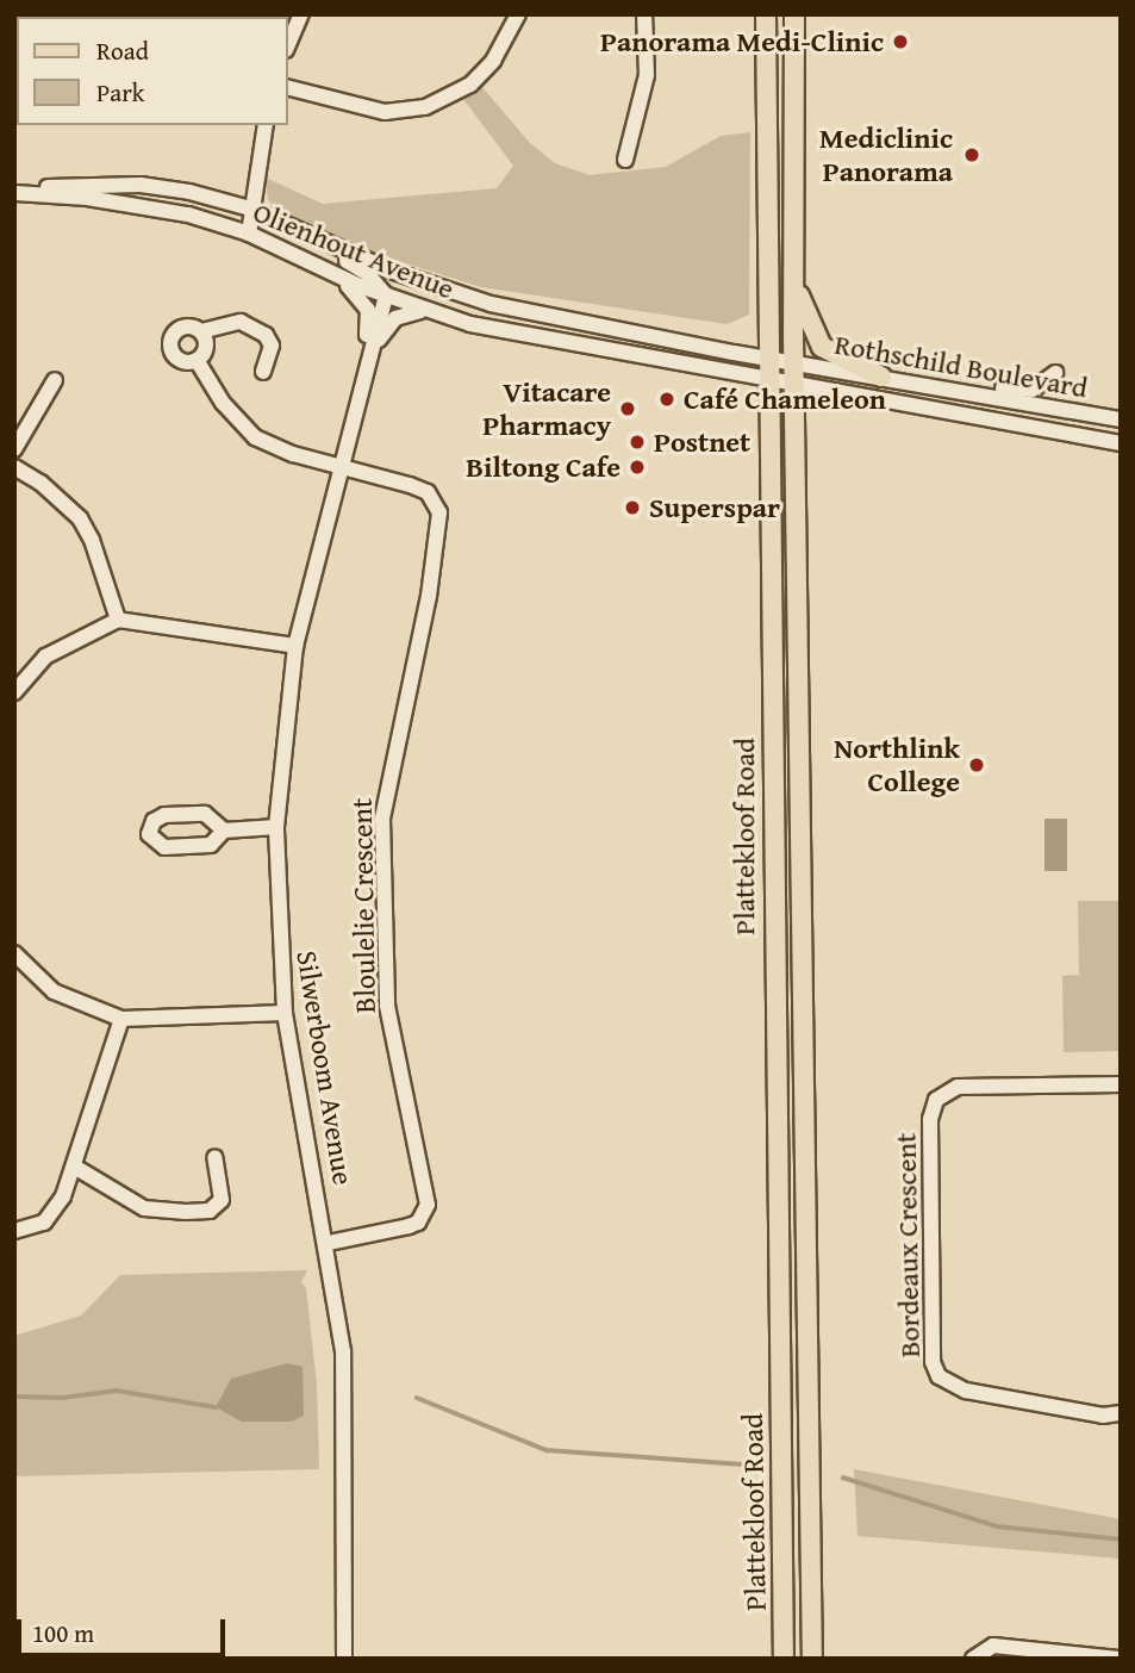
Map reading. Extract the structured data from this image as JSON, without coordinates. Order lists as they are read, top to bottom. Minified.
{"streets":{"main road":["Plattekloof Road"],"street":["Olienhout Avenue","Rothschild Boulevard","Bloulelie Crescent","Silwerboom Avenue","Bordeaux Crescent"]},"crossings":[["Olienhout Avenue","Rothschild Boulevard"],["Olienhout Avenue","Plattekloof Road"],["Olienhout Avenue","Silwerboom Avenue"],["Rothschild Boulevard","Plattekloof Road"],["Bloulelie Crescent","Silwerboom Avenue"]],"places":["Panorama Medi-Clinic","Mediclinic Panorama","Café Chameleon","Vitacare Pharmacy","Postnet","Biltong Cafe","Superspar","Northlink College"],"legend":["Road","Park"],"scale_bar":"100 m"}
